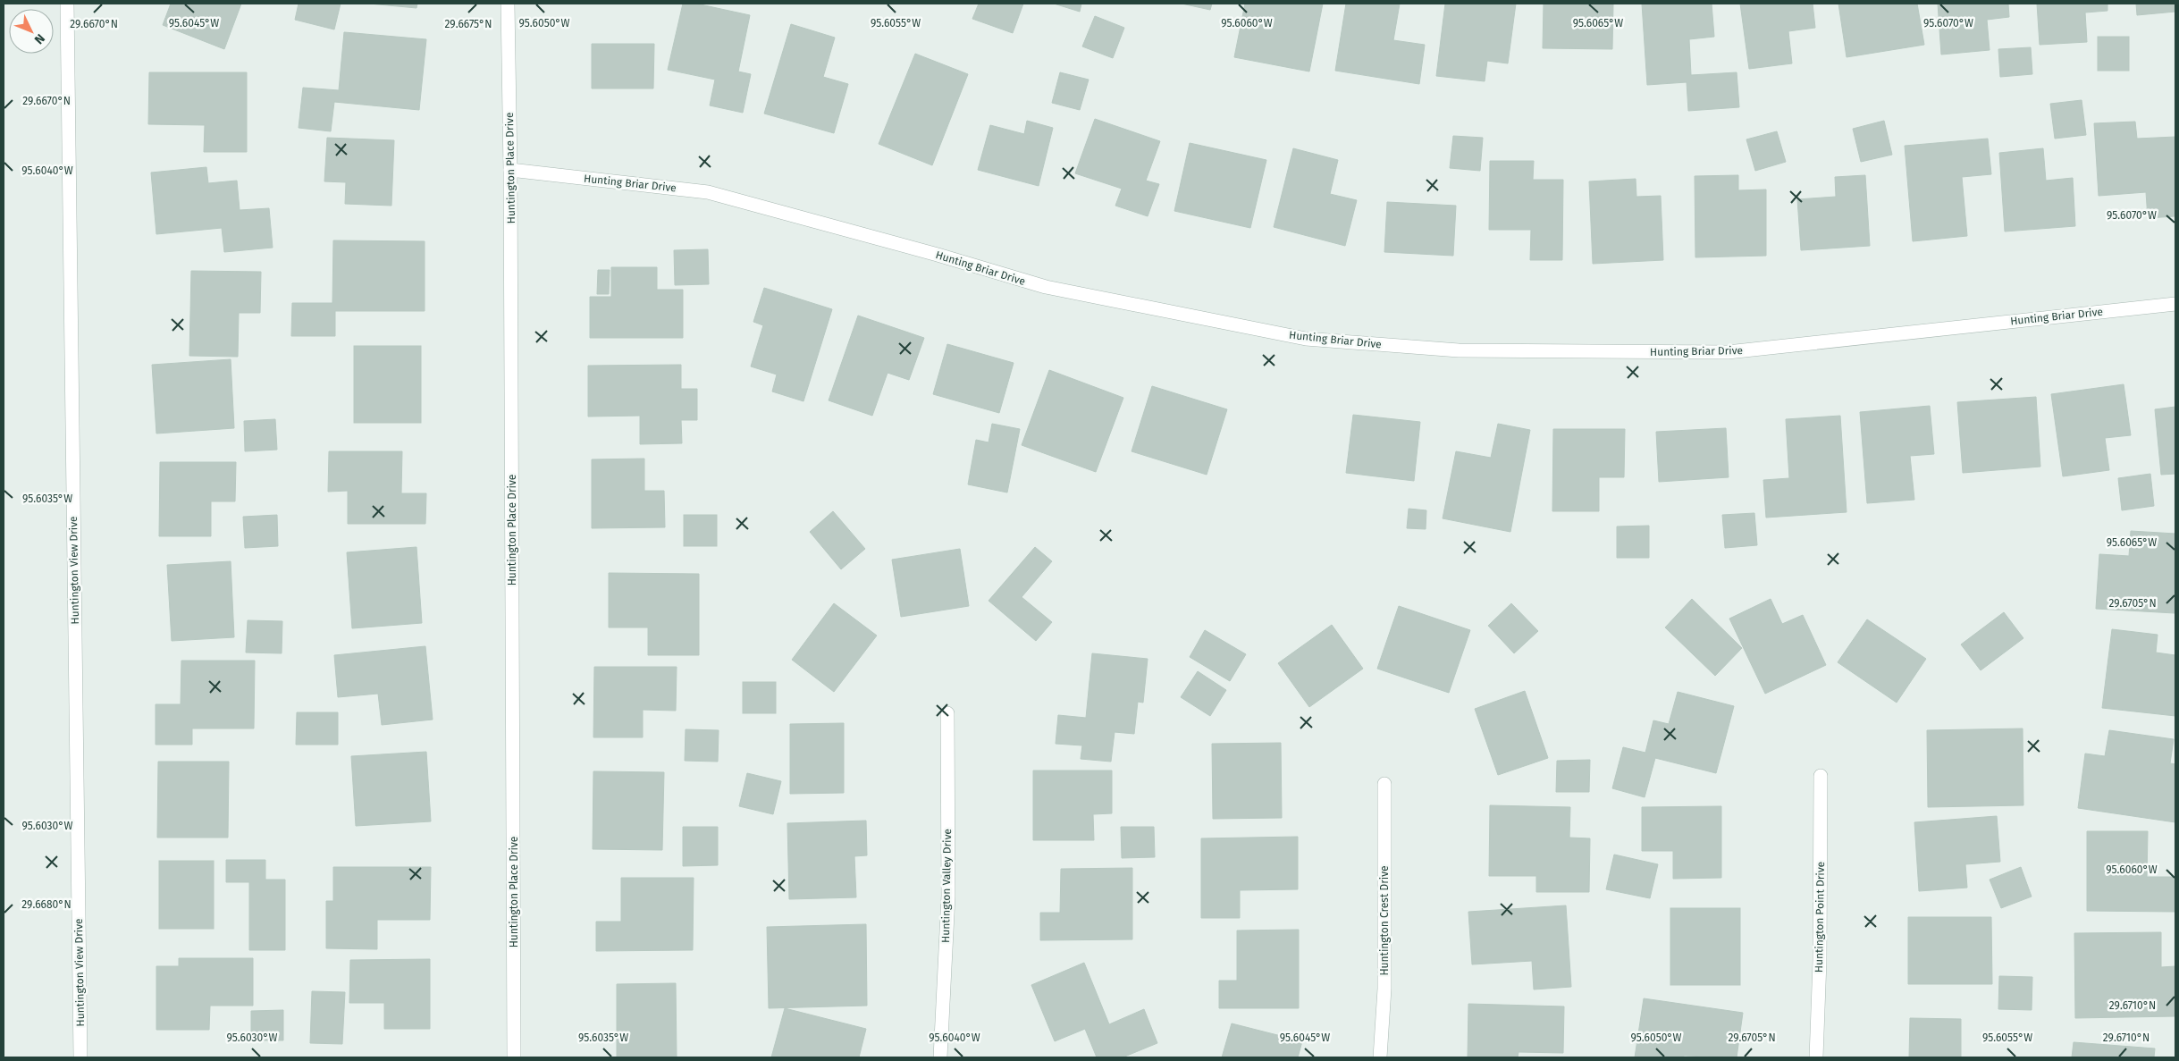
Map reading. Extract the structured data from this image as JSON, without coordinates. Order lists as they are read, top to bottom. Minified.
{"streets":{"street":["Huntington Place Drive","Hunting Briar Drive","Huntington View Drive","Huntington Valley Drive","Huntington Point Drive","Huntington Crest Drive"]},"crossings":[["Huntington Place Drive","Hunting Briar Drive"]],"north":"bottom right","coordinates":["95.6045°W","95.6050°W","95.6055°W","95.6060°W","95.6065°W","95.6070°W","29.6670°N","29.6675°N","95.6040°W","95.6035°W","29.6705°N","95.6030°W","29.6680°N","29.6710°N"]}
